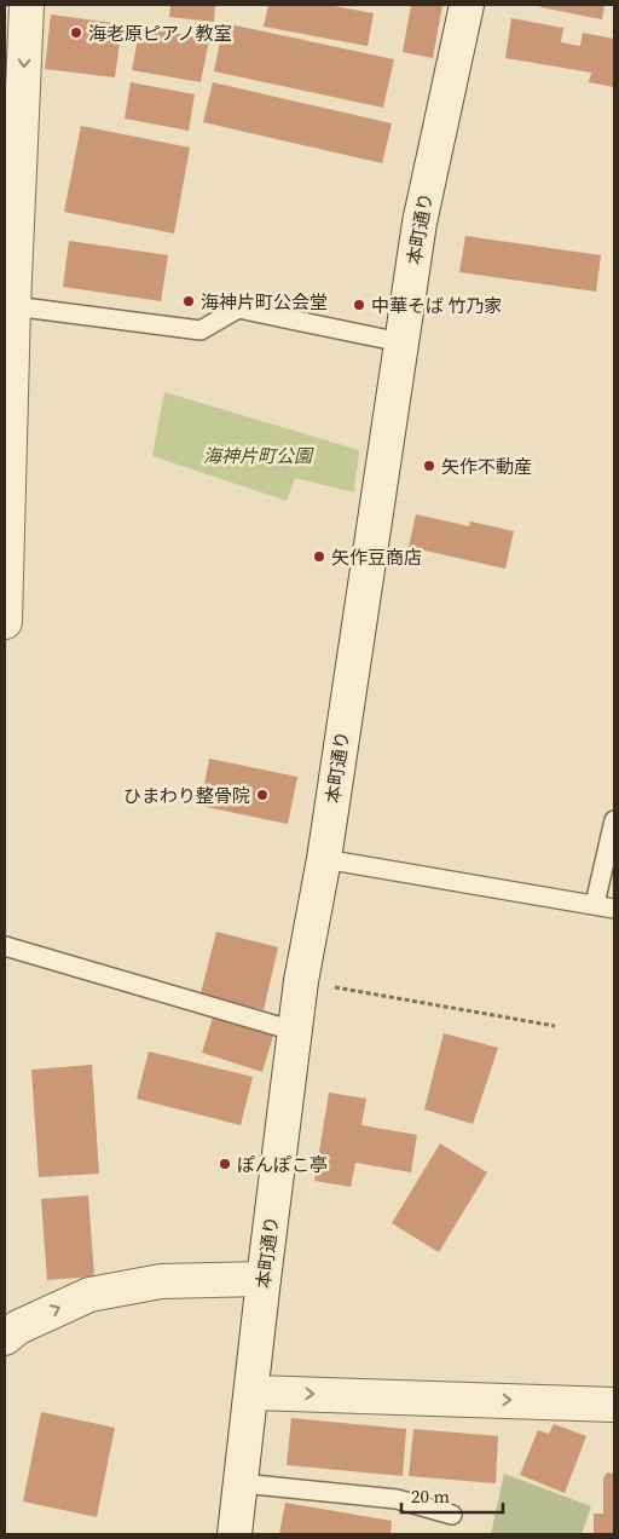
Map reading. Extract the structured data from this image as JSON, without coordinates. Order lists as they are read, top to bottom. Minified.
{"streets":{"street":["本町通り"]},"parks":["海神片町公園"],"places":["海老原ピアノ教室","海神片町公会堂","中華そば 竹乃家","矢作不動産","矢作豆商店","ひまわり整骨院","ぽんぽこ亭"],"scale_bar":"20 m"}
